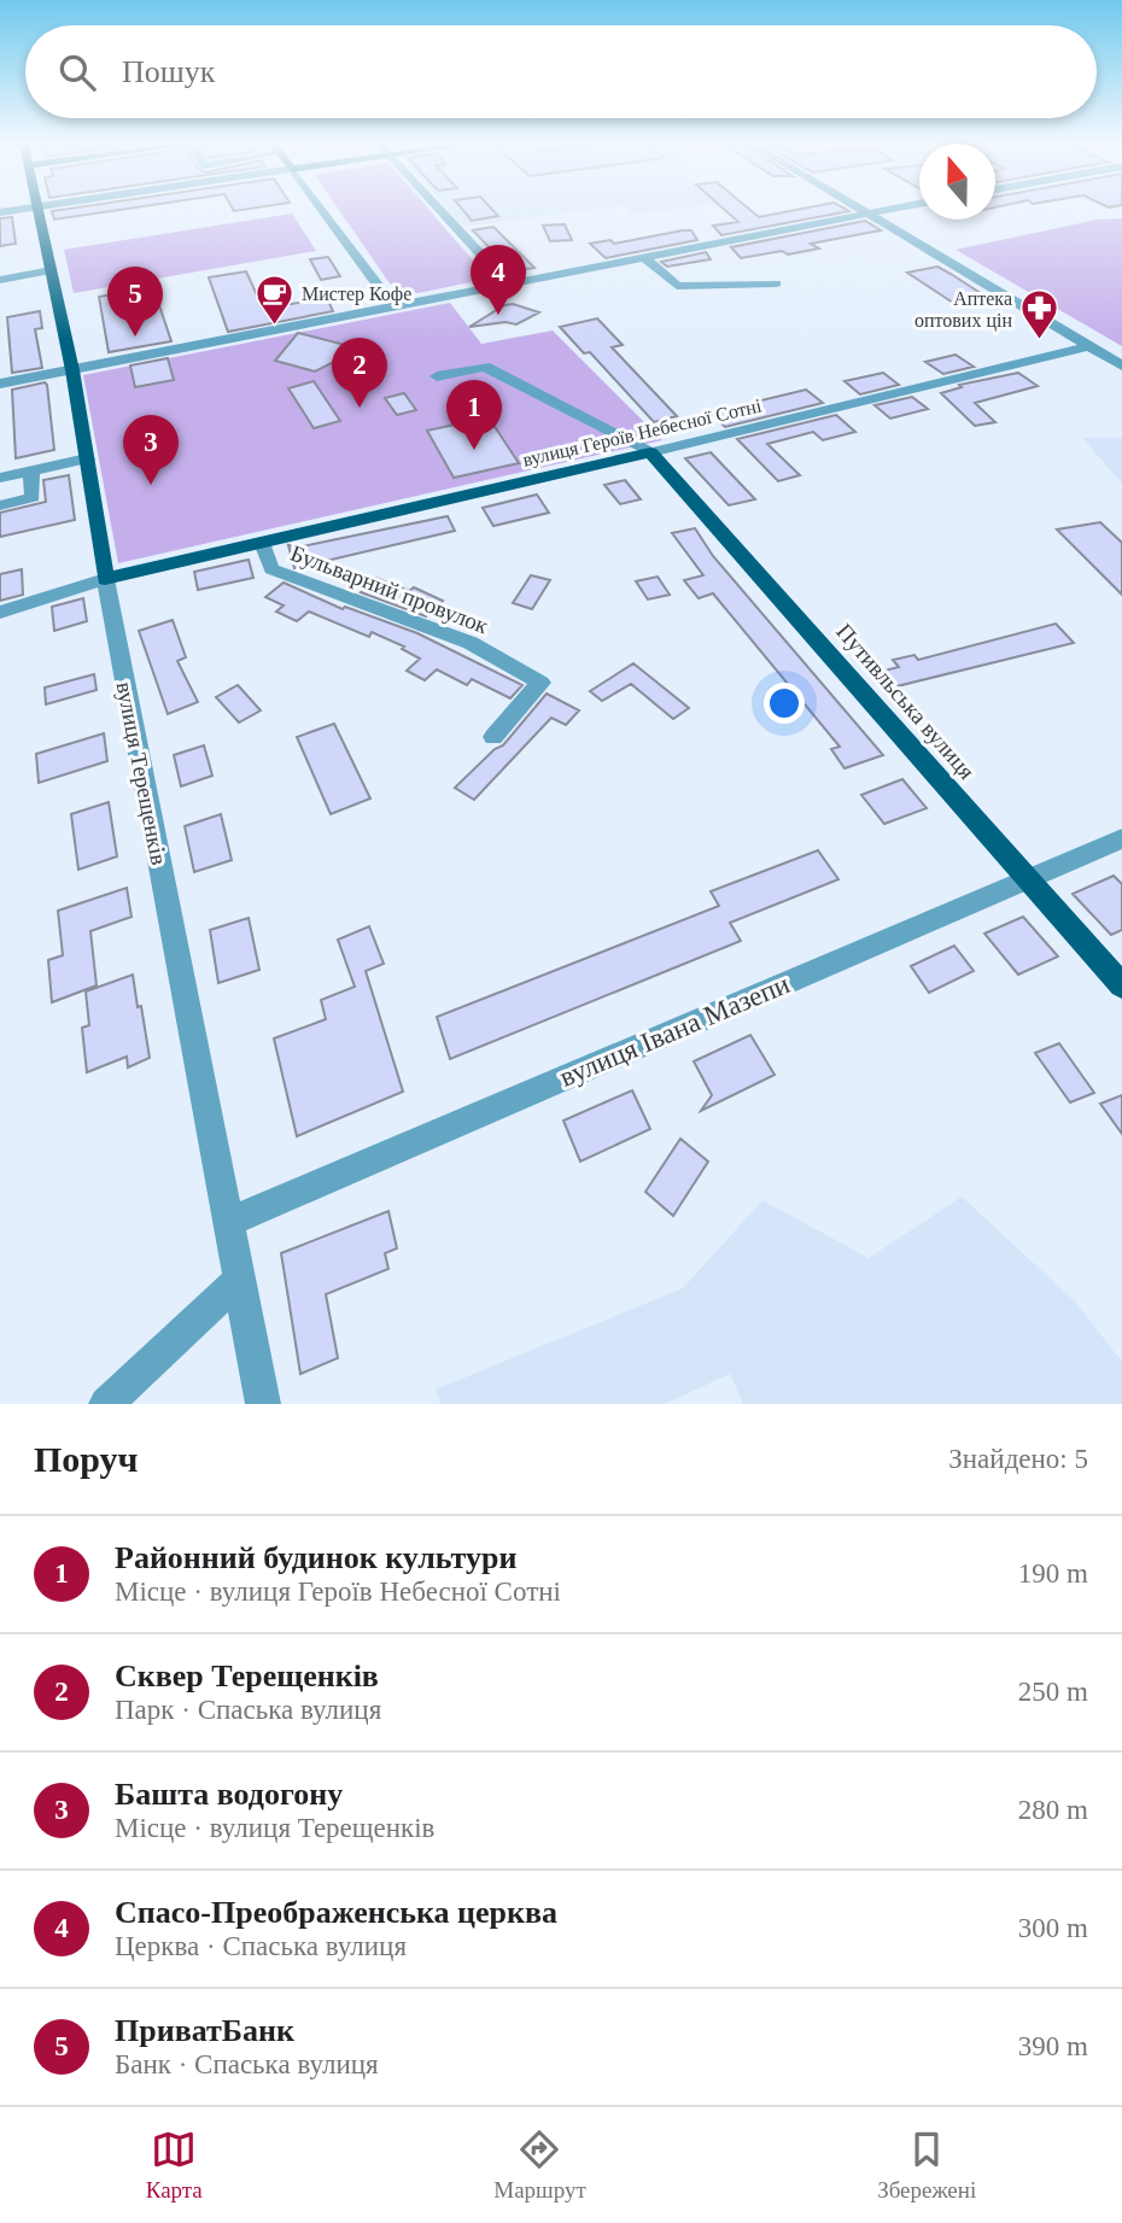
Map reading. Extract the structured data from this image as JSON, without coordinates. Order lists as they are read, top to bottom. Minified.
{"streets":{"main road":["вулиця Героїв Небесної Сотні","Путивльська вулиця","вулиця Терещенків"],"street":["Бульварний провулок","вулиця Івана Мазепи"]},"crossings":[["вулиця Героїв Небесної Сотні","Бульварний провулок"],["вулиця Героїв Небесної Сотні","Путивльська вулиця"],["вулиця Героїв Небесної Сотні","вулиця Терещенків"],["Путивльська вулиця","вулиця Івана Мазепи"],["вулиця Терещенків","вулиця Івана Мазепи"]],"places":{"cafe":["Мистер Кофе"],"pharmacy":["Аптека оптових цін"]},"north":"top","page":{"search":"Пошук","pins":["4","5","2","1","3"],"heading":["Поруч","Знайдено: 5"],"list":[{"mark":"1","name":"Районний будинок культури","note":"Місце · вулиця Героїв Небесної Сотні","value":"190 m"},{"mark":"2","name":"Сквер Терещенків","note":"Парк · Спаська вулиця","value":"250 m"},{"mark":"3","name":"Башта водогону","note":"Місце · вулиця Терещенків","value":"280 m"},{"mark":"4","name":"Спасо-Преображенська церква","note":"Церква · Спаська вулиця","value":"300 m"},{"mark":"5","name":"ПриватБанк","note":"Банк · Спаська вулиця","value":"390 m"}],"nav":["Карта","Маршрут","Збережені"]}}
